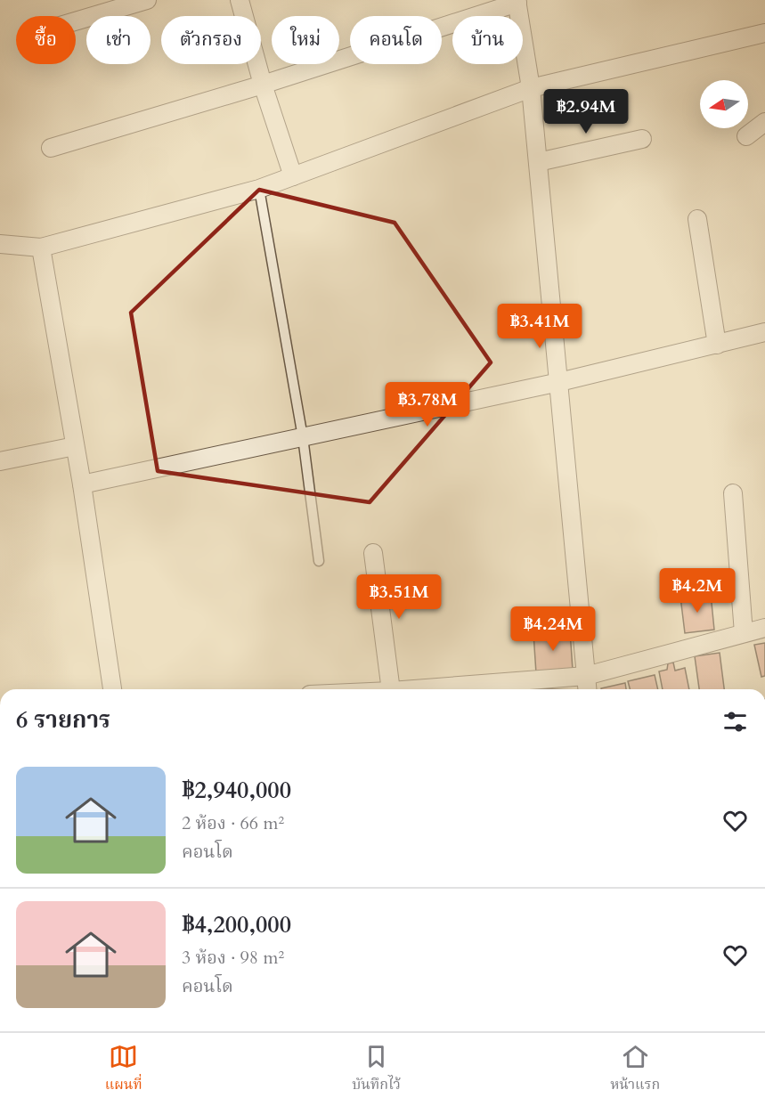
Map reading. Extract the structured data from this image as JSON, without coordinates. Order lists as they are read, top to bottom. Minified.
{"north":"left","page":{"chip":["ซื้อ","เช่า","ตัวกรอง","ใหม่","คอนโด","บ้าน"],"price":["฿2.94M","฿3.41M","฿3.78M","฿4.2M","฿3.51M","฿4.24M"],"heading":"6 รายการ","list":[{"name":"฿2,940,000","note":"2 ห้อง · 66 m² · คอนโด"},{"name":"฿4,200,000","note":"3 ห้อง · 98 m² · คอนโด"}],"tabs":["แผนที่","บันทึกไว้","หน้าแรก"]}}
